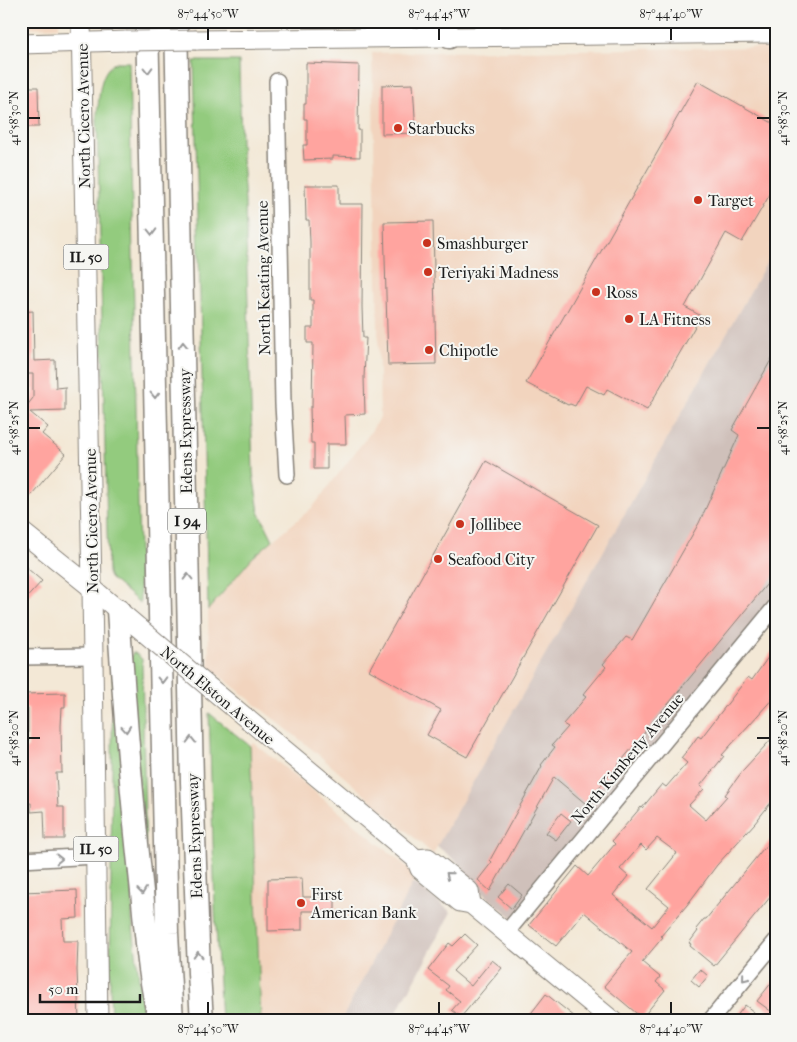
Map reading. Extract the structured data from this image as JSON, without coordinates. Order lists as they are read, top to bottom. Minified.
{"streets":{"highway":["Edens Expressway","I 94"],"main road":["North Cicero Avenue","IL 50","North Elston Avenue"],"street":["North Keating Avenue","North Kimberly Avenue"]},"crossings":[["North Cicero Avenue","North Elston Avenue"],["North Elston Avenue","North Kimberly Avenue"]],"places":["Starbucks","Target","Smashburger","Teriyaki Madness","Ross","LA Fitness","Chipotle","Jollibee","Seafood City","First American Bank"],"scale_bar":"50 m","coordinates":["87°44'50\"W","87°44'45\"W","87°44'40\"W","41°58'30\"N","41°58'25\"N","41°58'20\"N"]}
